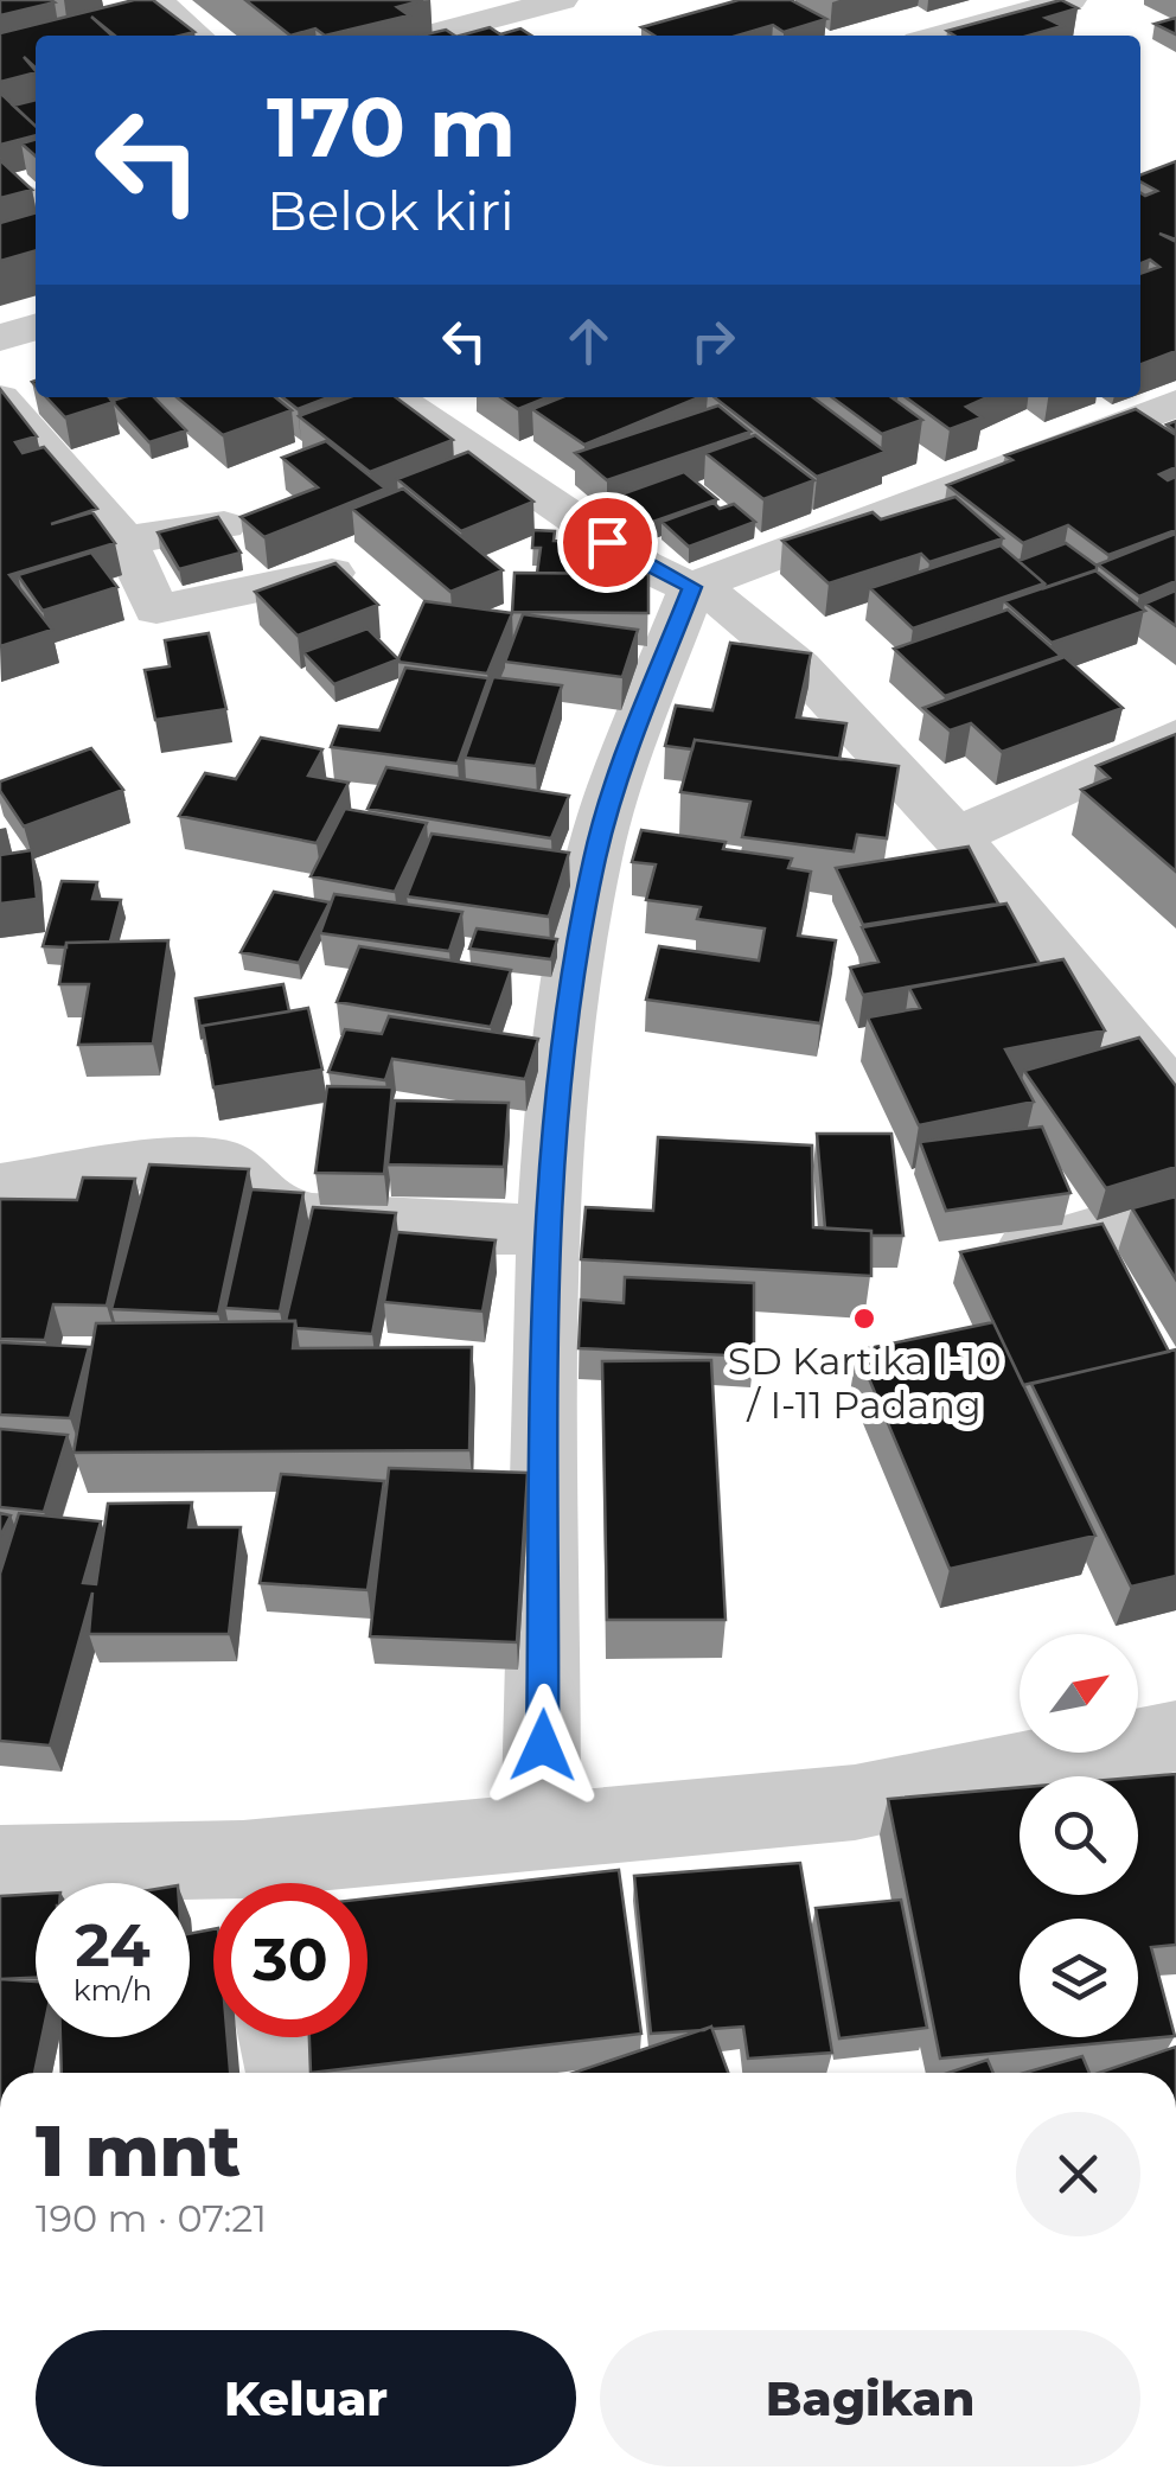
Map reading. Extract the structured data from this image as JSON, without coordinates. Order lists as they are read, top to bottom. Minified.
{"places":["SD Kartika I-10 / I-11 Padang"],"north":"top right","page":{"turn":["170 m","Belok kiri"],"speed":"24 km/h","limit":"30","heading":["1 mnt","190 m · 07:21"],"buttons":["Keluar","Bagikan"]}}
